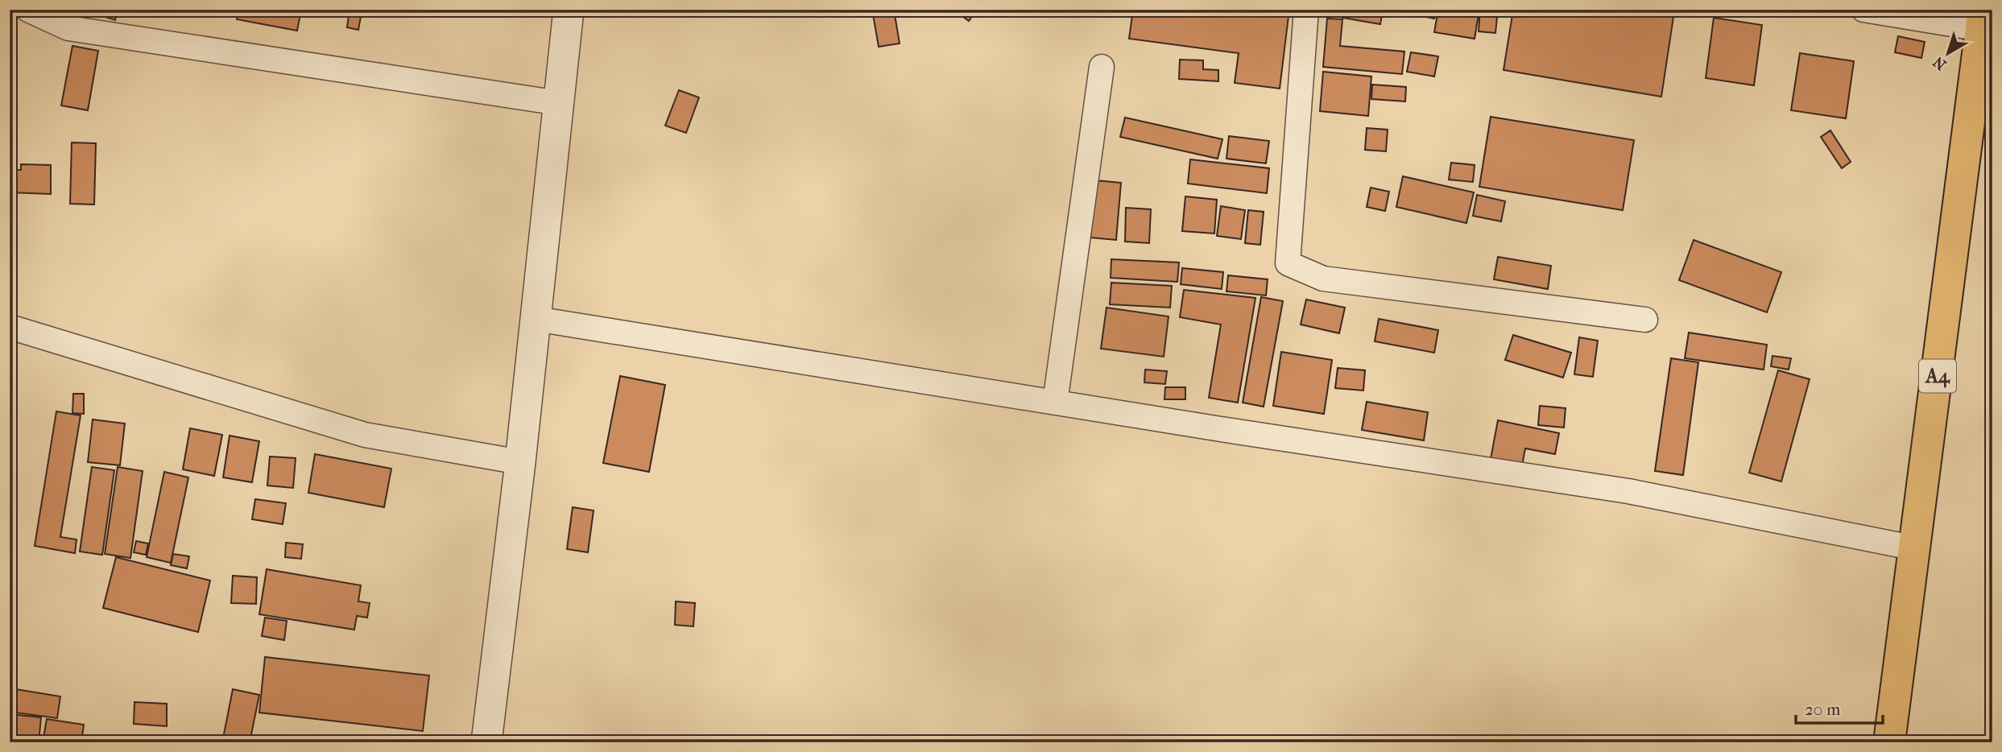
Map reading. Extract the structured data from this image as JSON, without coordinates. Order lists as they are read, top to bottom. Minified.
{"streets":{"highway":["A4"]},"scale_bar":"20 m","north":"bottom left"}
